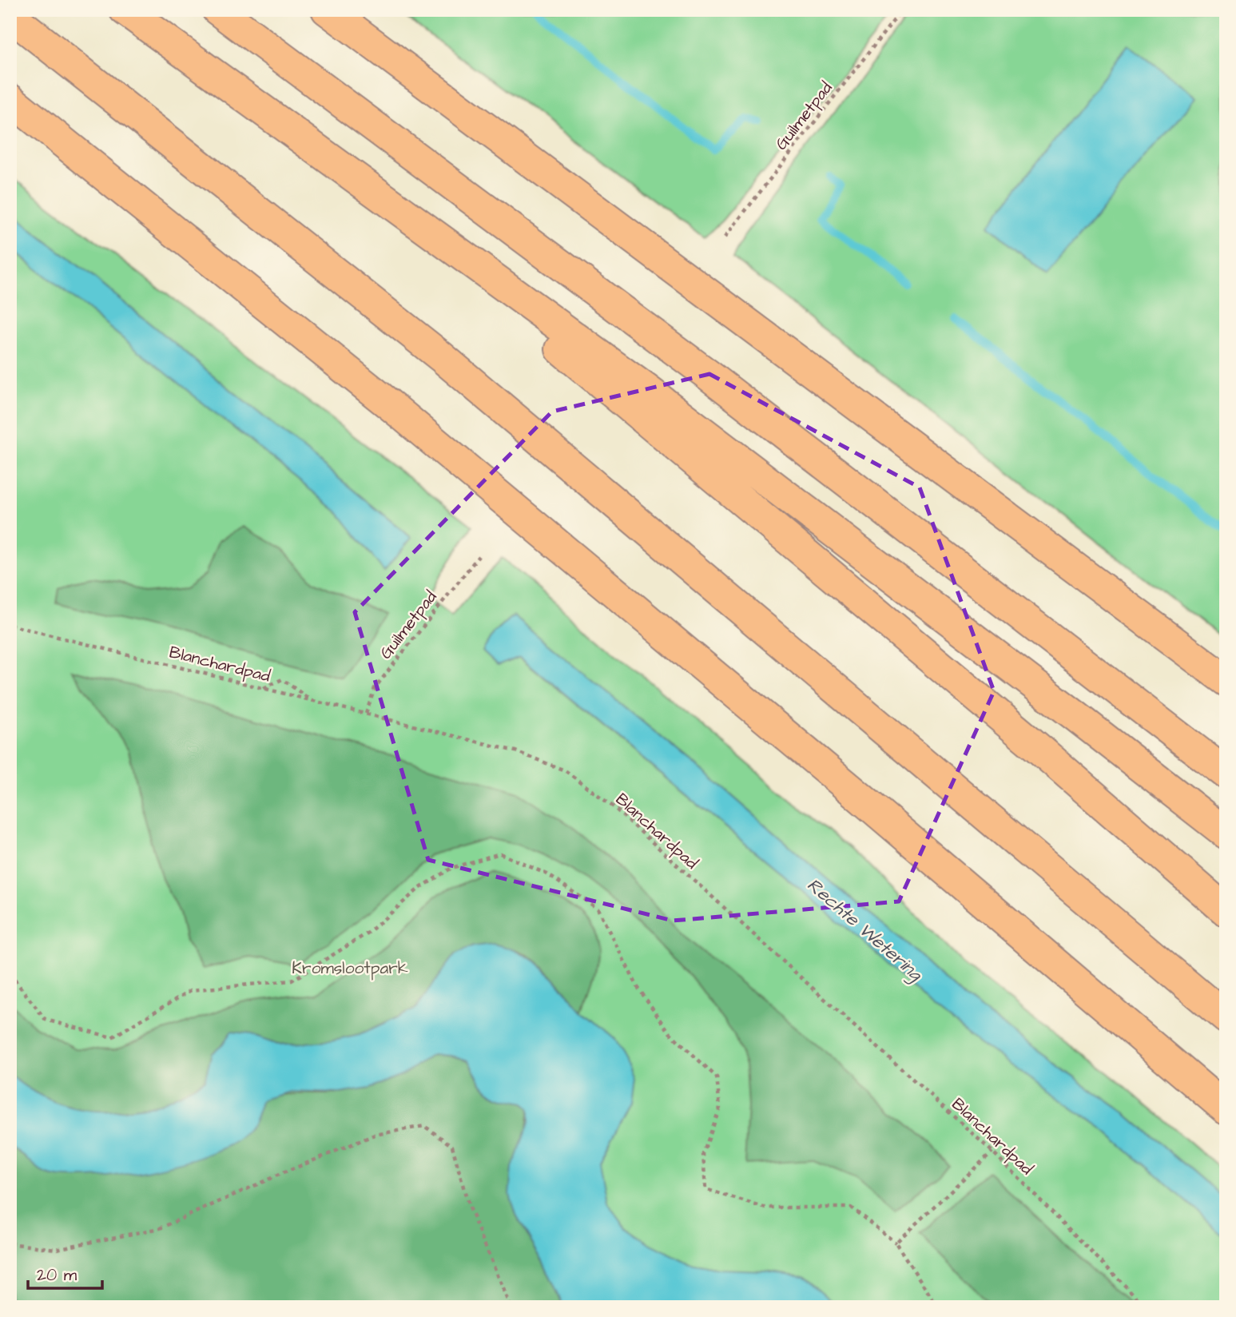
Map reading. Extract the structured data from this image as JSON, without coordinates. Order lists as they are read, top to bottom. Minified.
{"streets":{"path":["Guilmetpad","Blanchardpad"]},"crossings":[["Guilmetpad","Blanchardpad"]],"water":["Rechte Wetering"],"parks":["Kromslootpark"],"scale_bar":"20 m"}
